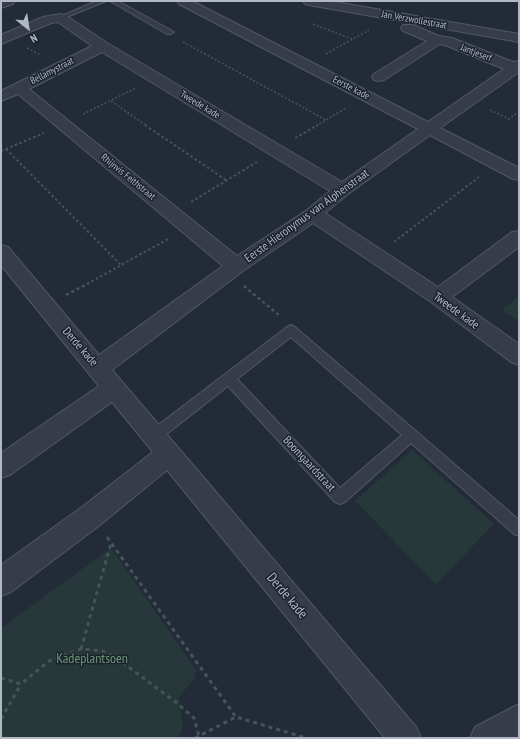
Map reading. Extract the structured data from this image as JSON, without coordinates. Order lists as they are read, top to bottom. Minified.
{"streets":{"street":["Jan Verzwollestraat","Jantjeserf","Bellamystraat","Eerste kade","Tweede kade","Rhijnvis Feithstraat","Eerste Hieronymus van Alphenstraat","Derde kade"],"lane":["Boomgaardstraat"]},"crossings":[["Jan Verzwollestraat","Jantjeserf"],["Jantjeserf","Eerste Hieronymus van Alphenstraat"],["Bellamystraat","Tweede kade"],["Bellamystraat","Rhijnvis Feithstraat"],["Eerste kade","Eerste Hieronymus van Alphenstraat"],["Tweede kade","Eerste Hieronymus van Alphenstraat"],["Rhijnvis Feithstraat","Eerste Hieronymus van Alphenstraat"],["Eerste Hieronymus van Alphenstraat","Derde kade"]],"parks":["Kadeplantsoen"],"north":"bottom right"}
